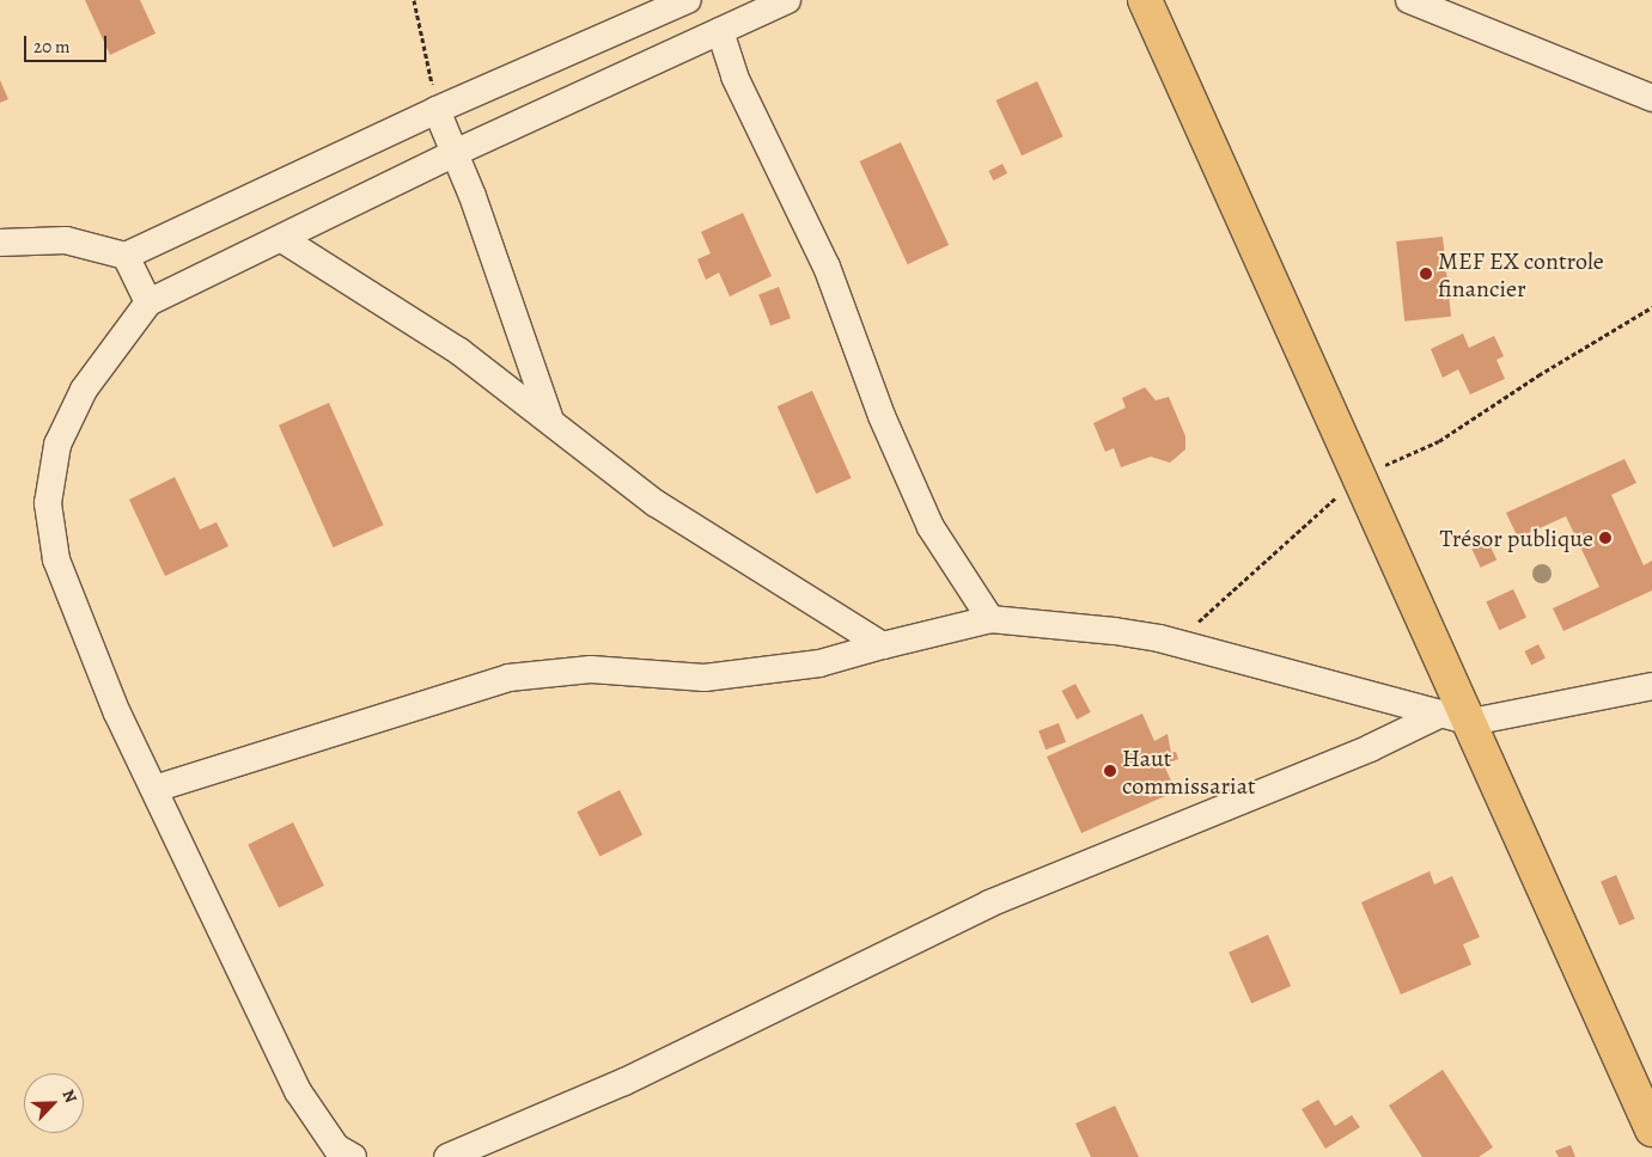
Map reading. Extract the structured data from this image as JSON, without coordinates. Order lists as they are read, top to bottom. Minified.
{"places":["MEF EX controle financier","Trésor publique","Haut commissariat"],"scale_bar":"20 m","north":"top right"}
